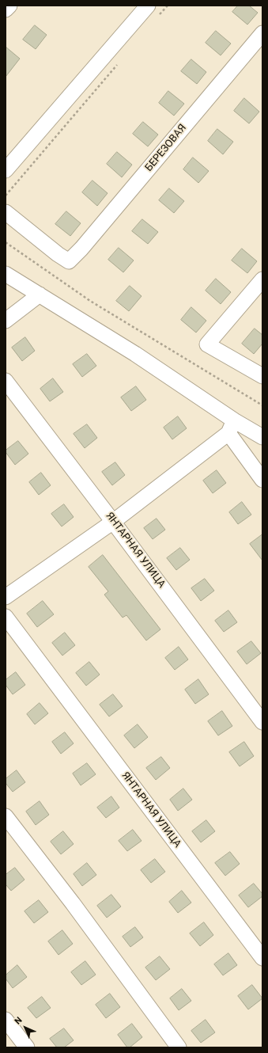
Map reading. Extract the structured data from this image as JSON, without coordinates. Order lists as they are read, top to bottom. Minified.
{"streets":{"street":["БЕРЕЗОВАЯ","ЯНТАРНАЯ УЛИЦА"]},"north":"top left"}
